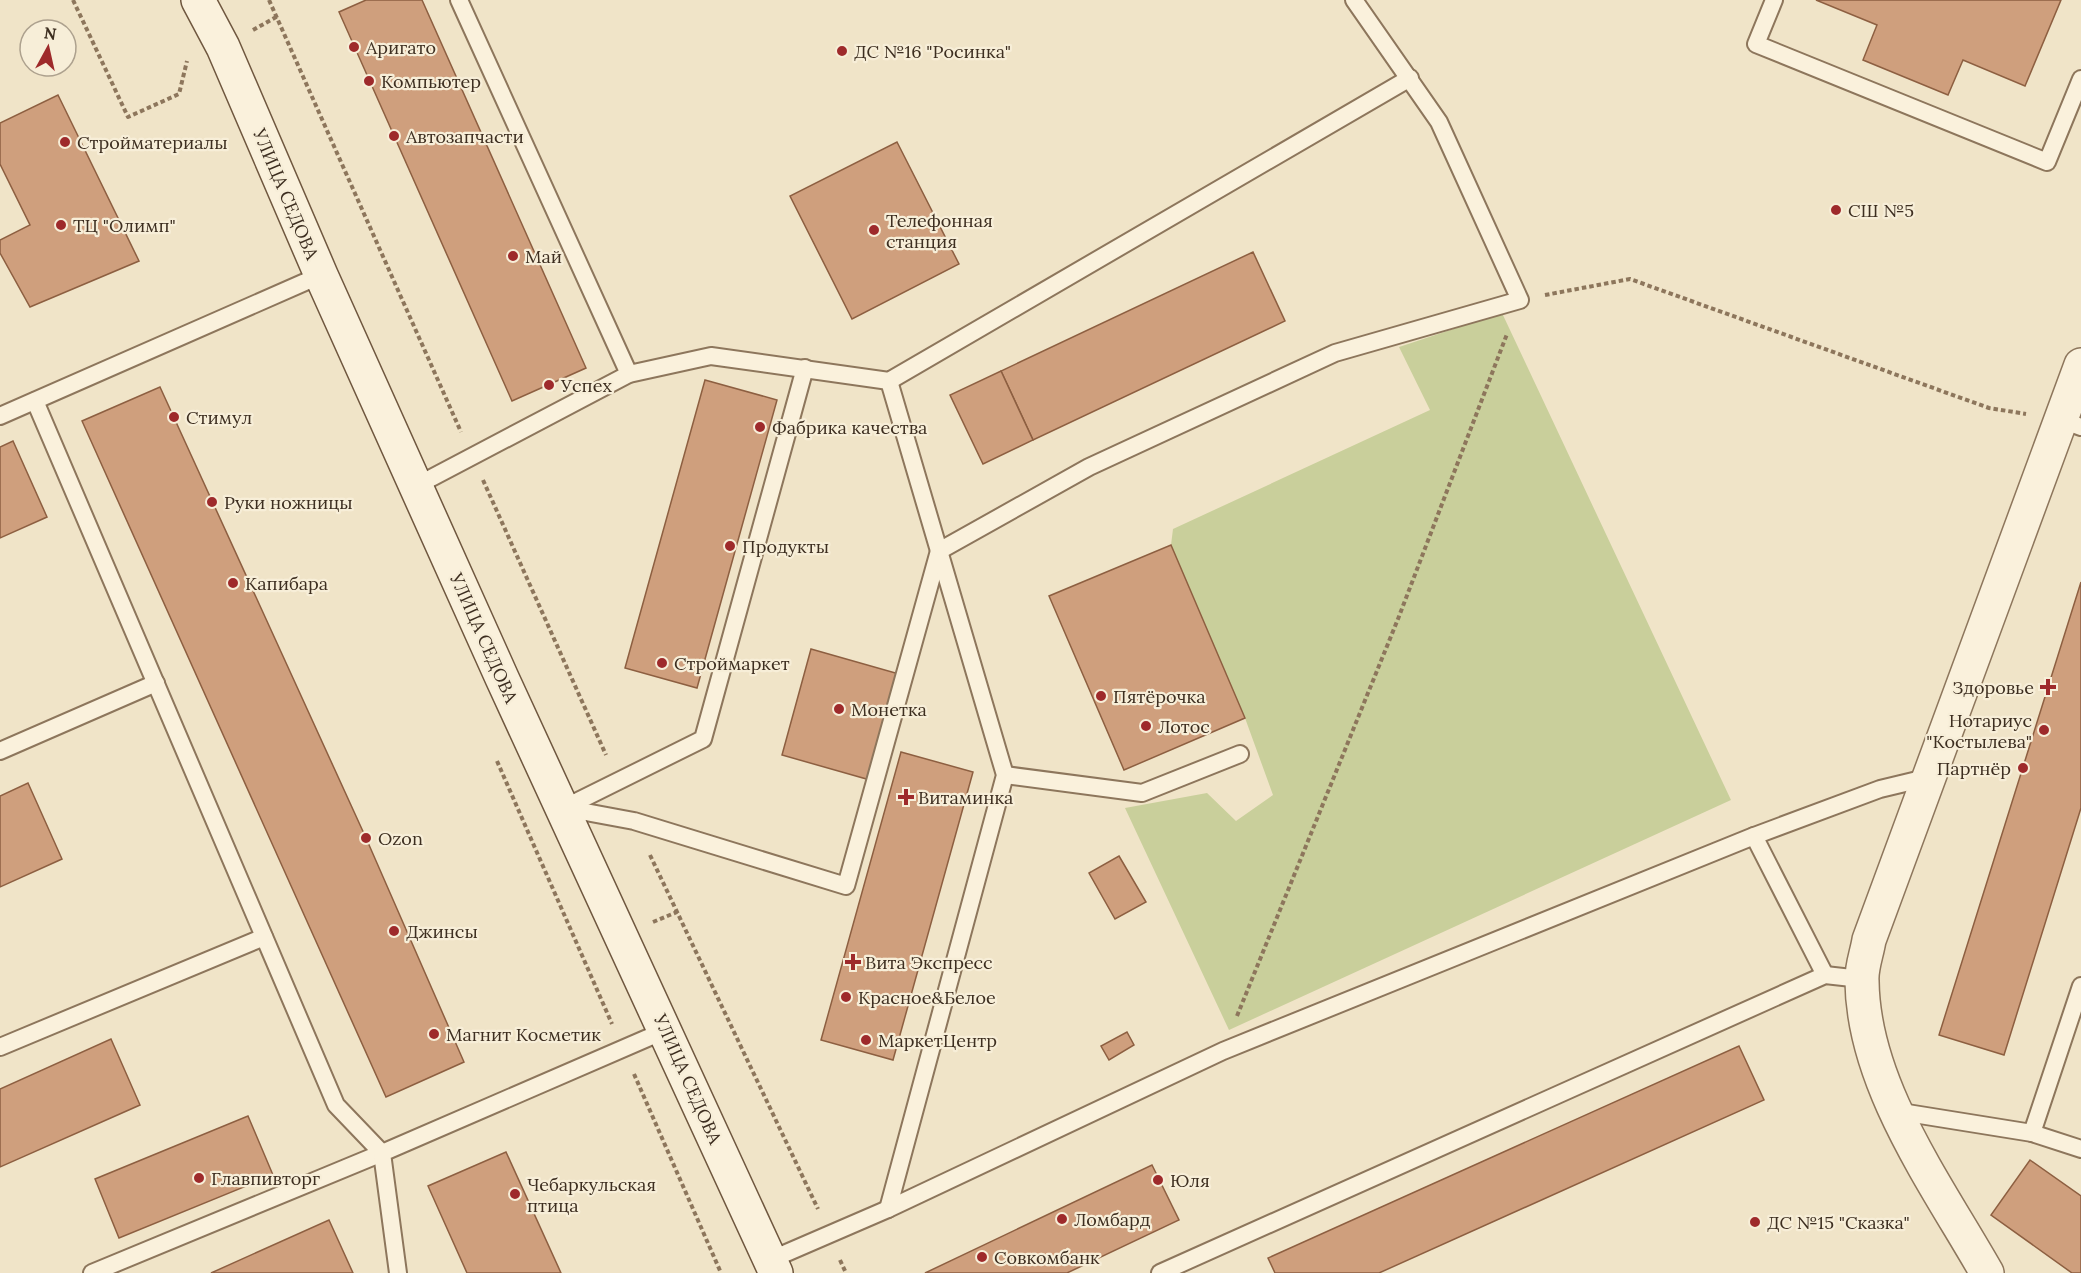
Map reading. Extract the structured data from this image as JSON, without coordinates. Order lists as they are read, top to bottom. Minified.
{"streets":{"main road":["УЛИЦА СЕДОВА"]},"places":{"other":["Аригато","ДС №16 \"Росинка\"","Компьютер","Автозапчасти","Стройматериалы","СШ №5","ТЦ \"Олимп\"","Телефонная станция","Май","Успех","Стимул","Фабрика качества","Руки ножницы","Продукты","Капибара","Строймаркет","Пятёрочка","Монетка","Лотос","Нотариус \"Костылева\"","Партнёр","Ozon","Джинсы","Красное&Белое","Магнит Косметик","МаркетЦентр","Главпивторг","Юля","Чебаркульская птица","Ломбард","ДС №15 \"Сказка\"","Совкомбанк"],"health":["Здоровье","Витаминка","Вита Экспресс"]},"north":"top"}
